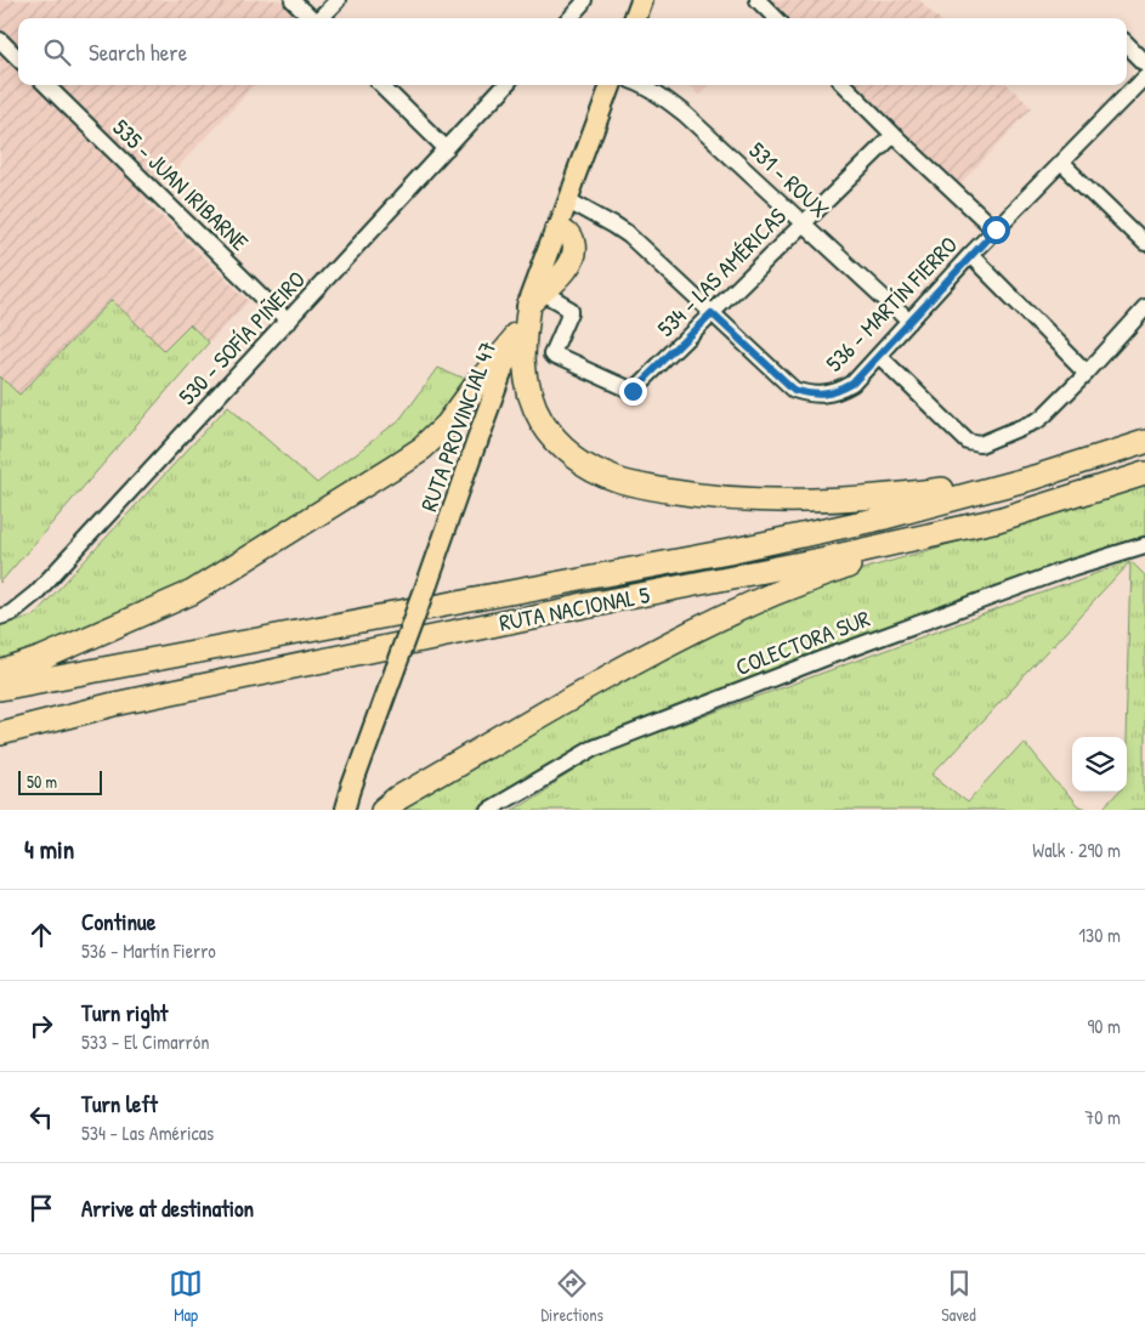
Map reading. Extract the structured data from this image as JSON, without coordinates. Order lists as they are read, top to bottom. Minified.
{"streets":{"highway":["RUTA NACIONAL 5"],"main road":["RUTA PROVINCIAL 47"],"street":["531 - ROUX","535 - JUAN IRIBARNE","534 - LAS AMÉRICAS","536 - MARTÍN FIERRO","530 - SOFÍA PIÑEIRO","COLECTORA SUR"]},"crossings":[["531 - ROUX","534 - LAS AMÉRICAS"],["531 - ROUX","536 - MARTÍN FIERRO"],["535 - JUAN IRIBARNE","530 - SOFÍA PIÑEIRO"],["534 - LAS AMÉRICAS","536 - MARTÍN FIERRO"],["534 - LAS AMÉRICAS","RUTA PROVINCIAL 47"]],"scale_bar":"50 m","page":{"search":"Search here","scale":"50 m","heading":["4 min","Walk · 290 m"],"list":[["Continue","536 - Martín Fierro","130 m"],["Turn right","533 - El Cimarrón","90 m"],["Turn left","534 - Las Américas","70 m"],"Arrive at destination"],"nav":["Map","Directions","Saved"]}}
